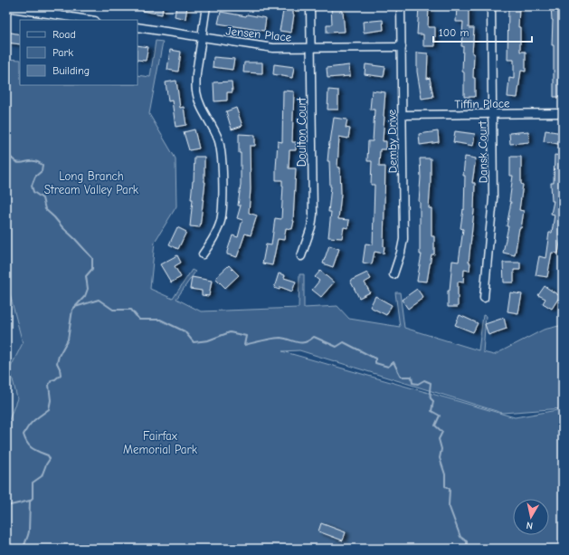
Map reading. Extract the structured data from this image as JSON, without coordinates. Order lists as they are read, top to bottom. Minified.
{"streets":{"street":["Jensen Place","Tiffin Place","Doulton Court","Demby Drive","Dansk Court"]},"crossings":[["Jensen Place","Doulton Court"],["Jensen Place","Demby Drive"],["Tiffin Place","Demby Drive"],["Tiffin Place","Dansk Court"]],"parks":["Long Branch Stream Valley Park","Fairfax Memorial Park"],"legend":["Road","Park","Building"],"scale_bar":"100 m","north":"bottom"}
